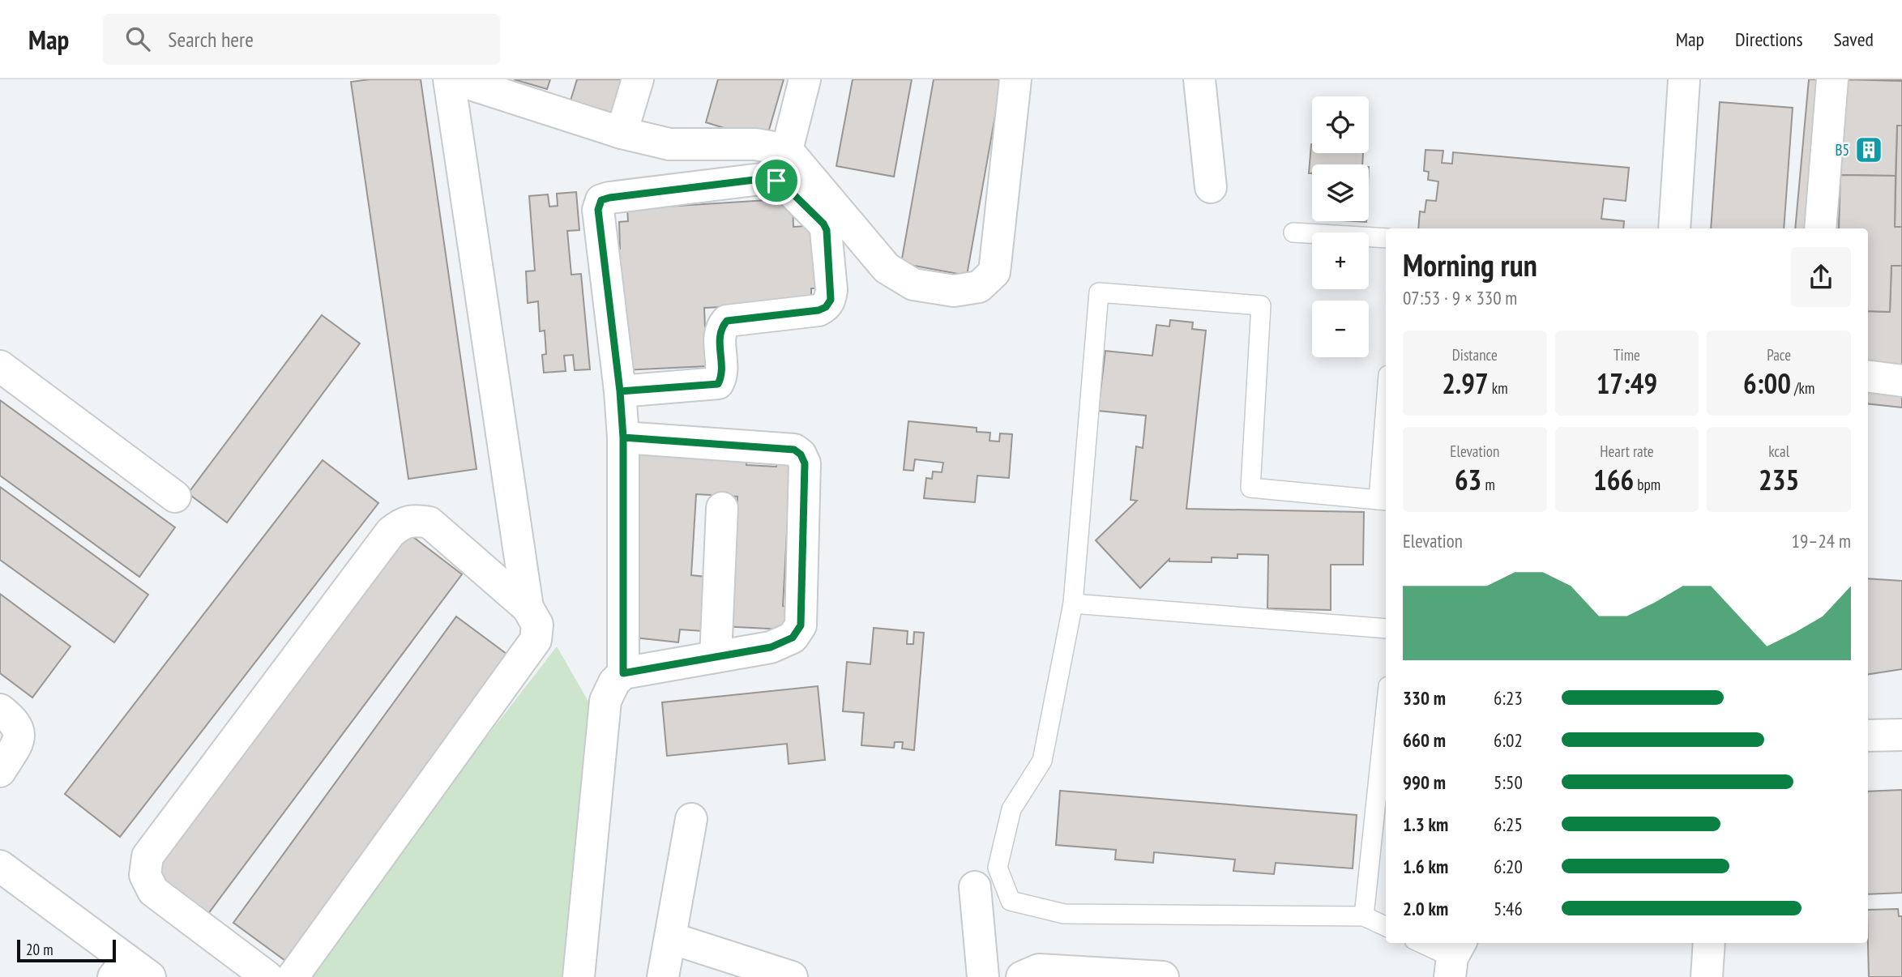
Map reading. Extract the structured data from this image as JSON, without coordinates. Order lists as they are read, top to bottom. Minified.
{"places":{"building":["B5"]},"scale_bar":"20 m","page":{"header":"Map","search":"Search here","nav":["Map","Directions","Saved"],"map_buttons":["+","−"],"heading":["Morning run","07:53 · 9 × 330 m"],"stats":[["Distance","2.97 km"],["Time","17:49"],["Pace","6:00 /km"],["Elevation","63 m"],["Heart rate","166 bpm"],["kcal","235"]],"chart":["Elevation","19–24 m"],"list":[{"name":"330 m","note":"6:23"},{"name":"660 m","note":"6:02"},{"name":"990 m","note":"5:50"},{"name":"1.3 km","note":"6:25"},{"name":"1.6 km","note":"6:20"},{"name":"2.0 km","note":"5:46"}],"scale":"20 m"}}
